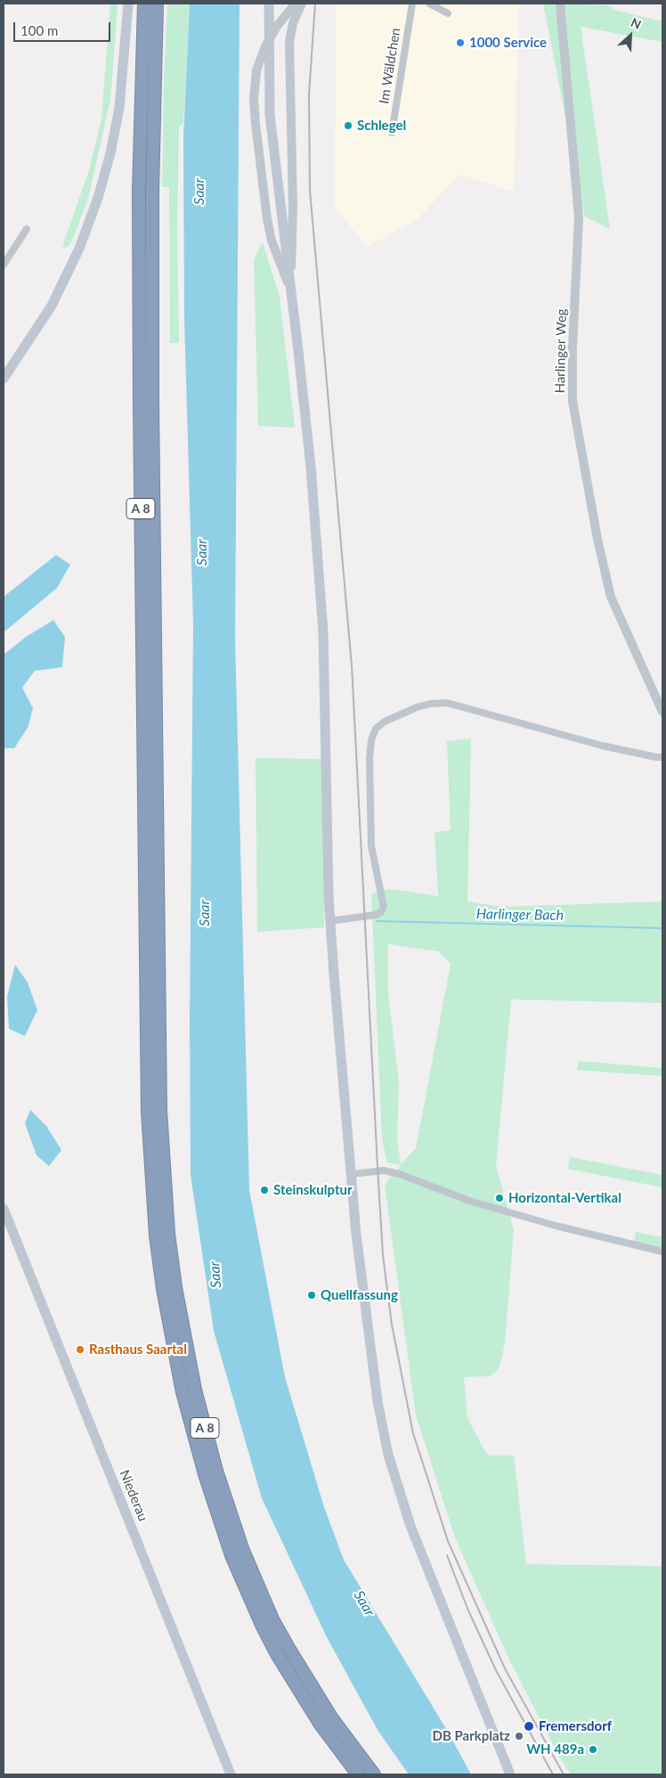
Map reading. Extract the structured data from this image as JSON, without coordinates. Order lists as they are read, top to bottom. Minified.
{"streets":{"highway":["A 8"],"main road":["Niederau"],"street":["Im Wäldchen","Harlinger Weg"]},"water":["Saar","Harlinger Bach"],"places":["1000 Service","Schlegel","Steinskulptur","Horizontal-Vertikal","Quellfassung","Rasthaus Saartal","Fremersdorf","DB Parkplatz","WH 489a"],"scale_bar":"100 m","north":"top right"}
